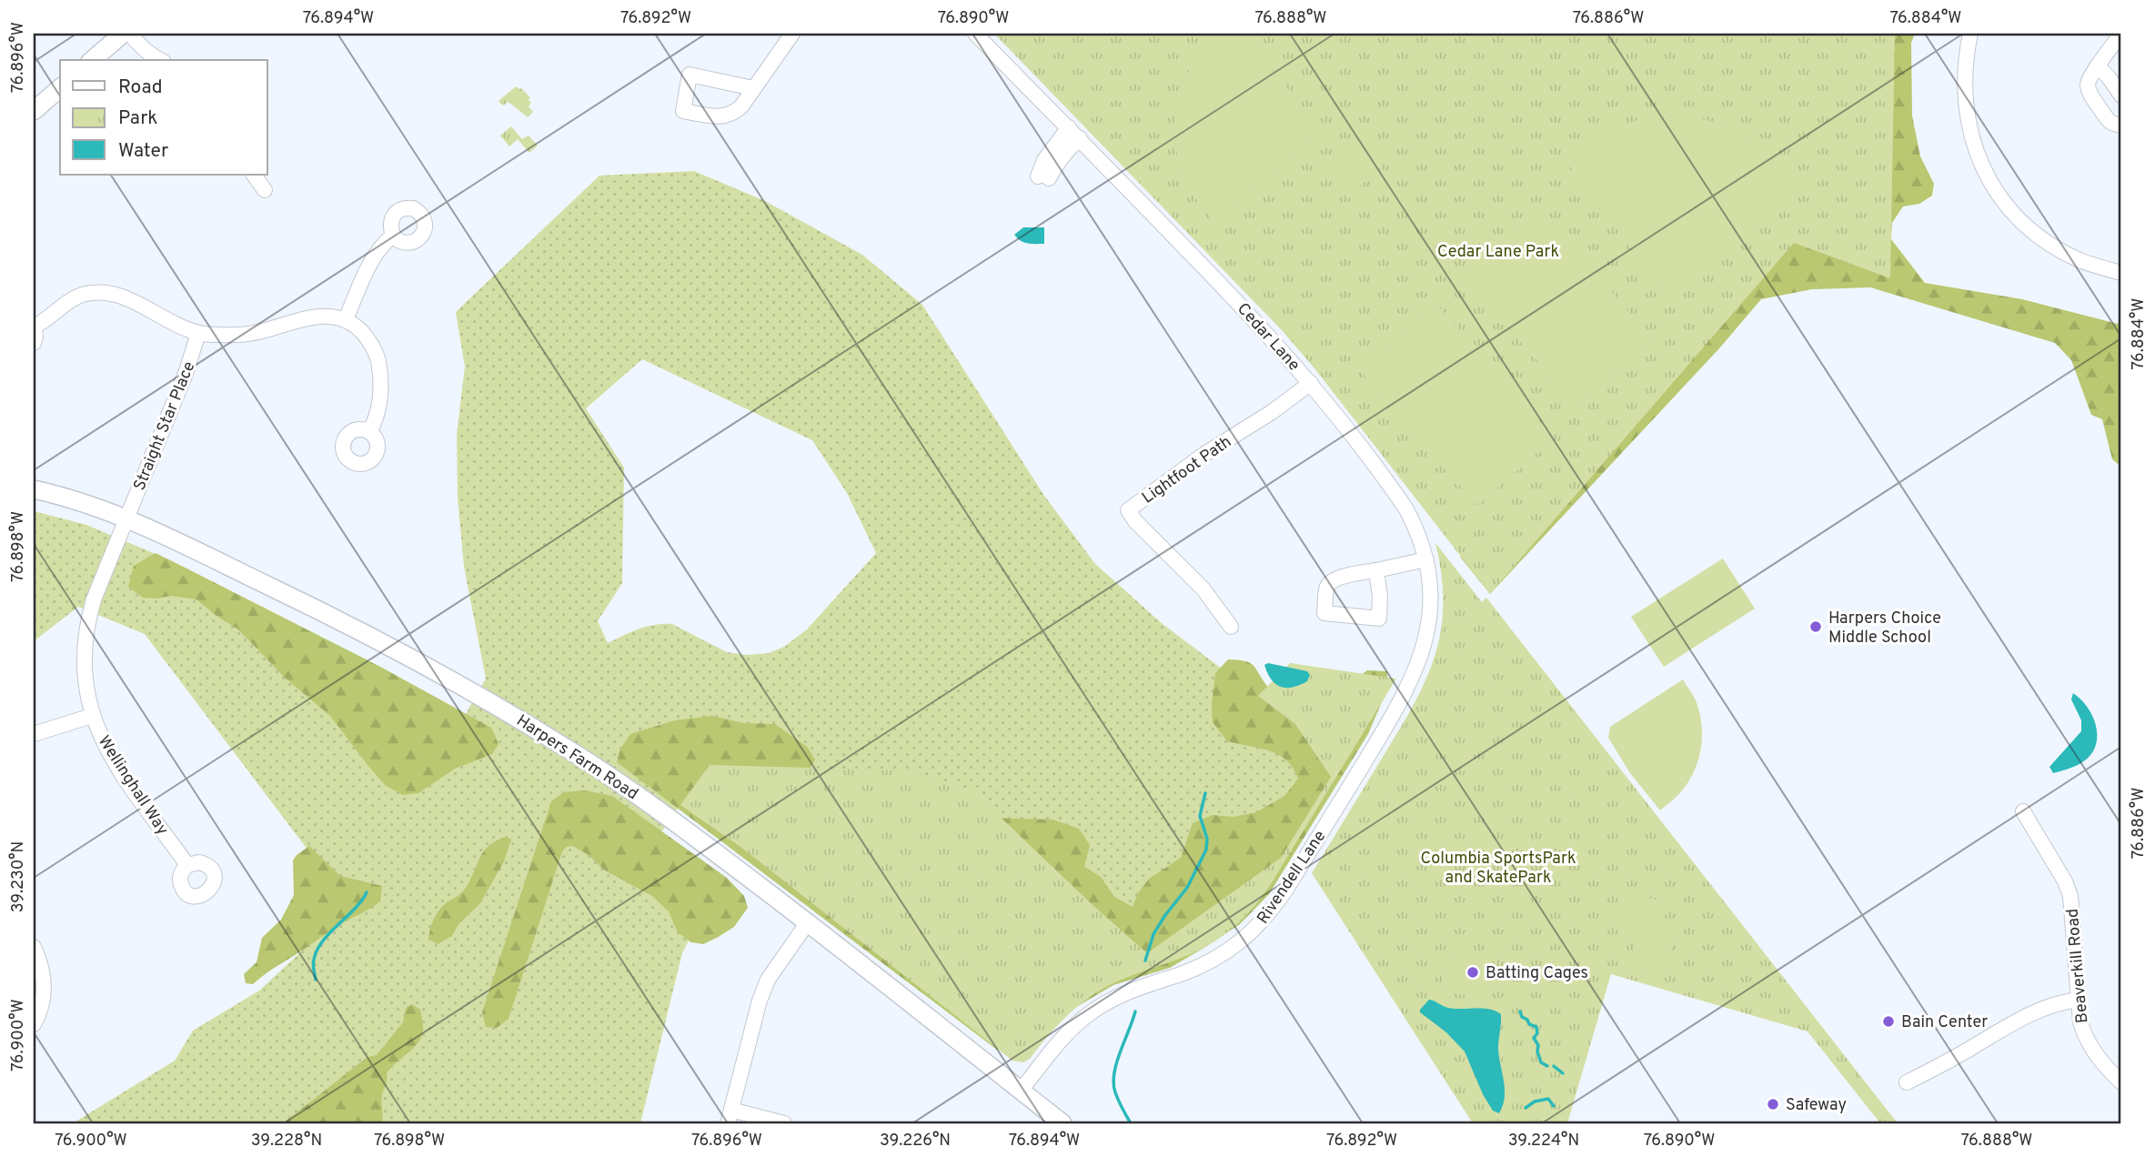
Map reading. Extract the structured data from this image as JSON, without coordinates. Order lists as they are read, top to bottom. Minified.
{"streets":{"main road":["Harpers Farm Road"],"street":["Cedar Lane","Straight Star Place","Lightfoot Path","Wellinghall Way","Rivendell Lane","Beaverkill Road"]},"crossings":[["Cedar Lane","Lightfoot Path"],["Cedar Lane","Rivendell Lane"],["Straight Star Place","Harpers Farm Road"],["Straight Star Place","Wellinghall Way"],["Harpers Farm Road","Wellinghall Way"],["Harpers Farm Road","Rivendell Lane"]],"parks":["Cedar Lane Park","Columbia SportsPark and SkatePark"],"places":["Harpers Choice Middle School","Batting Cages","Bain Center","Safeway"],"legend":["Road","Park","Water"],"coordinates":["76.894°W","76.892°W","76.890°W","76.888°W","76.886°W","76.884°W","76.896°W","76.898°W","39.230°N","76.900°W","39.228°N","39.226°N","39.224°N"]}
